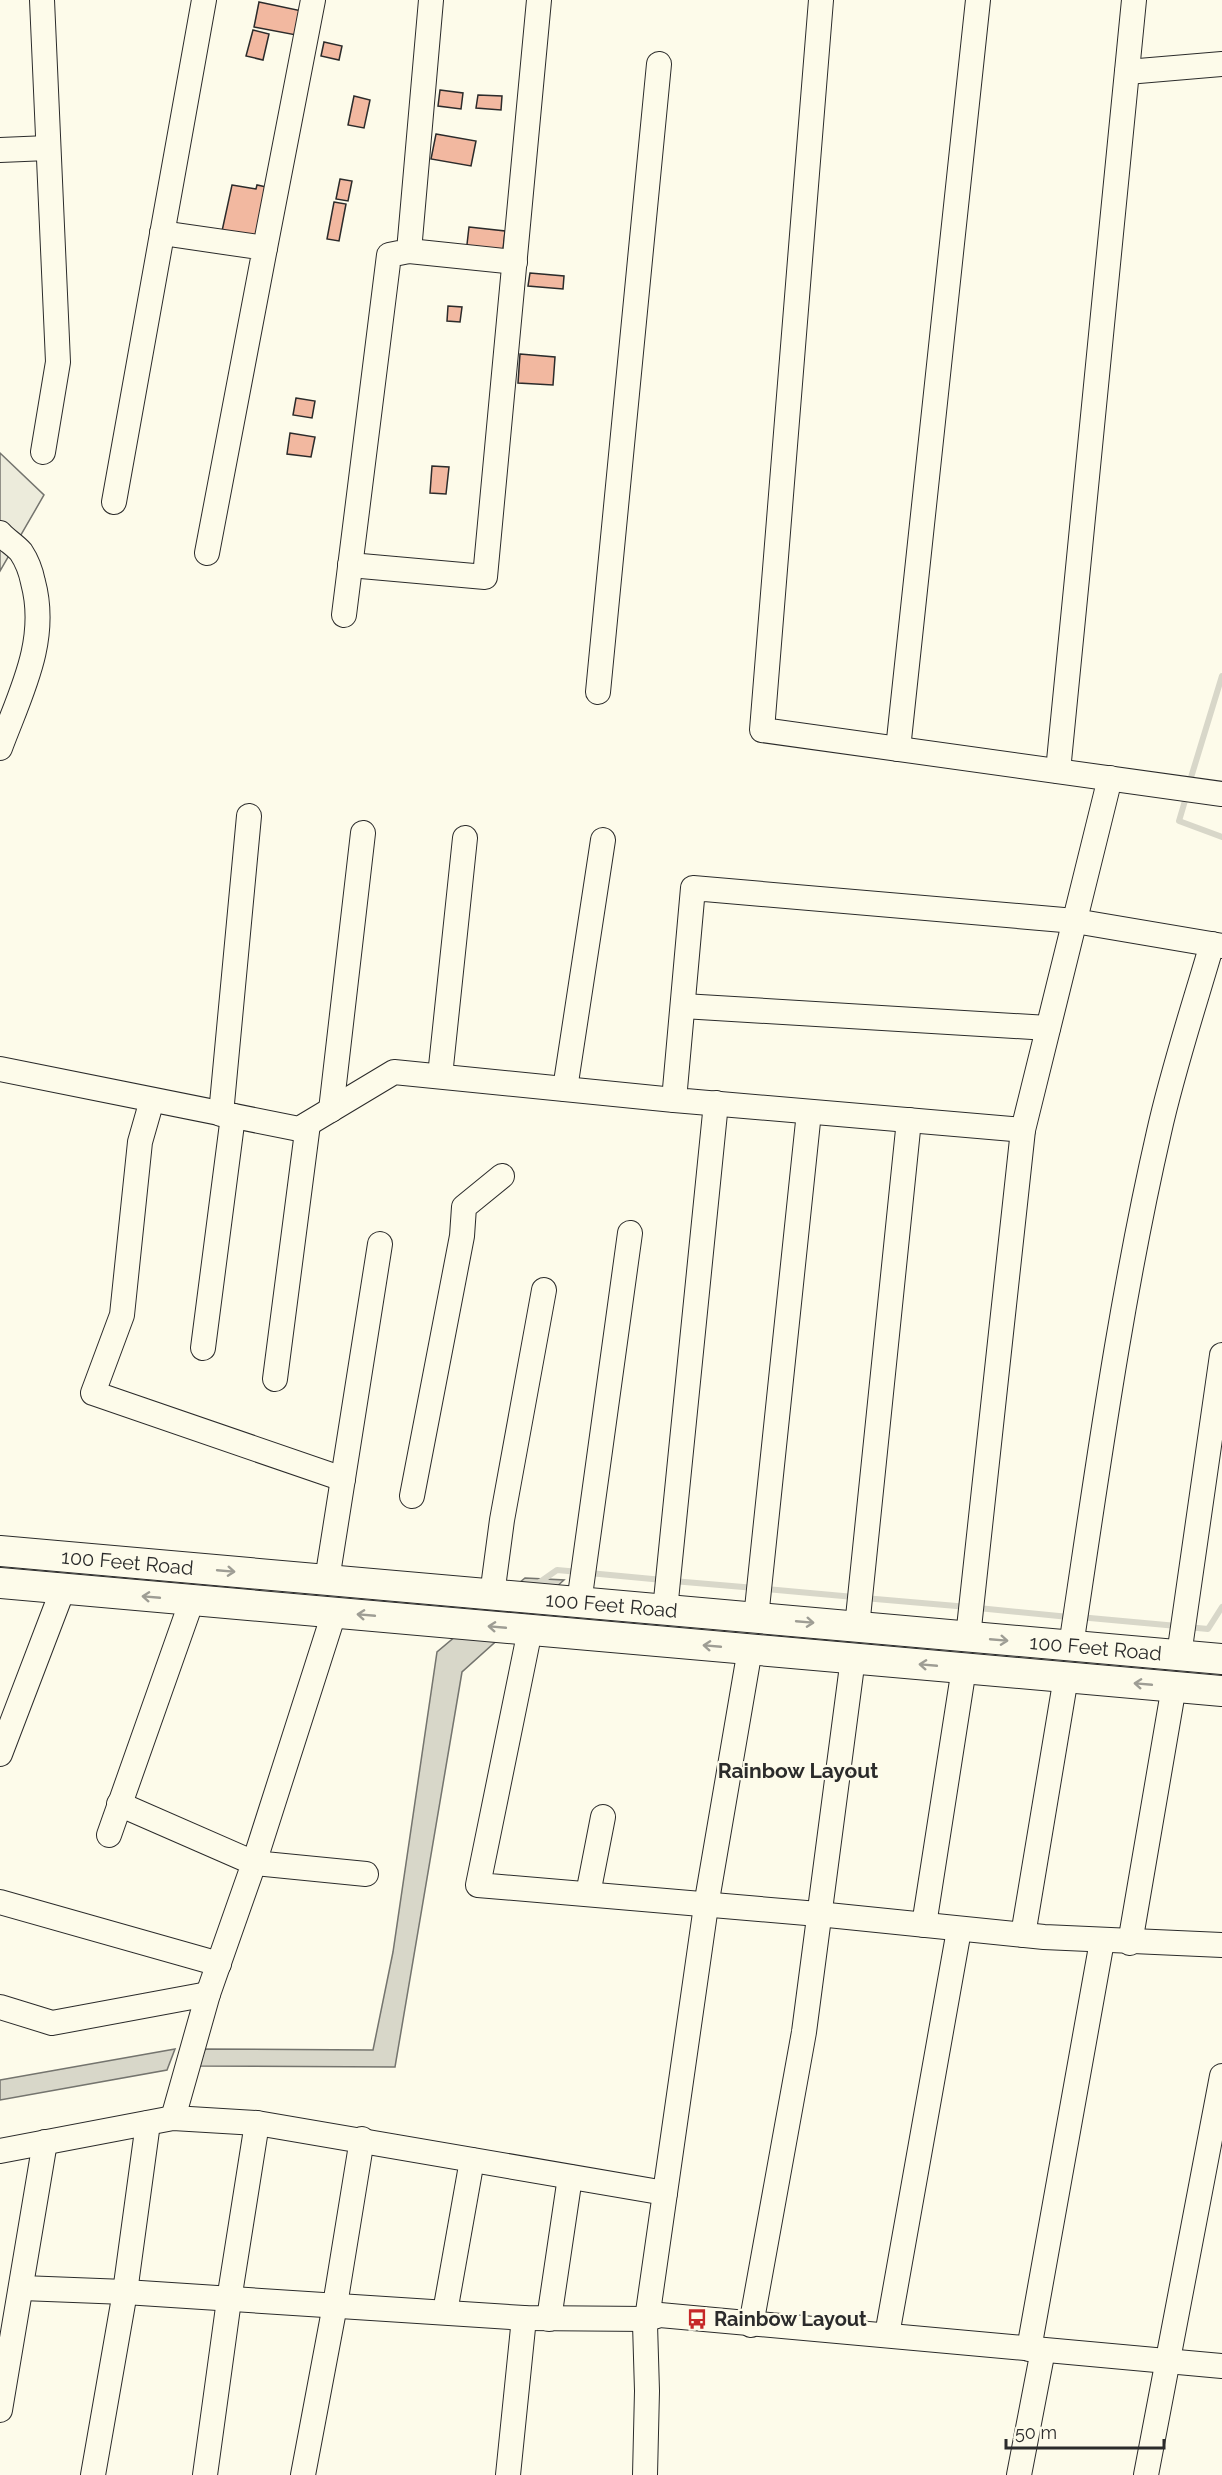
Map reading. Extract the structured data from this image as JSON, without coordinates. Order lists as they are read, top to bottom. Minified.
{"streets":{"main road":["100 Feet Road"]},"districts":["Rainbow Layout"],"places":{"bus stop":["Rainbow Layout"]},"scale_bar":"50 m"}
